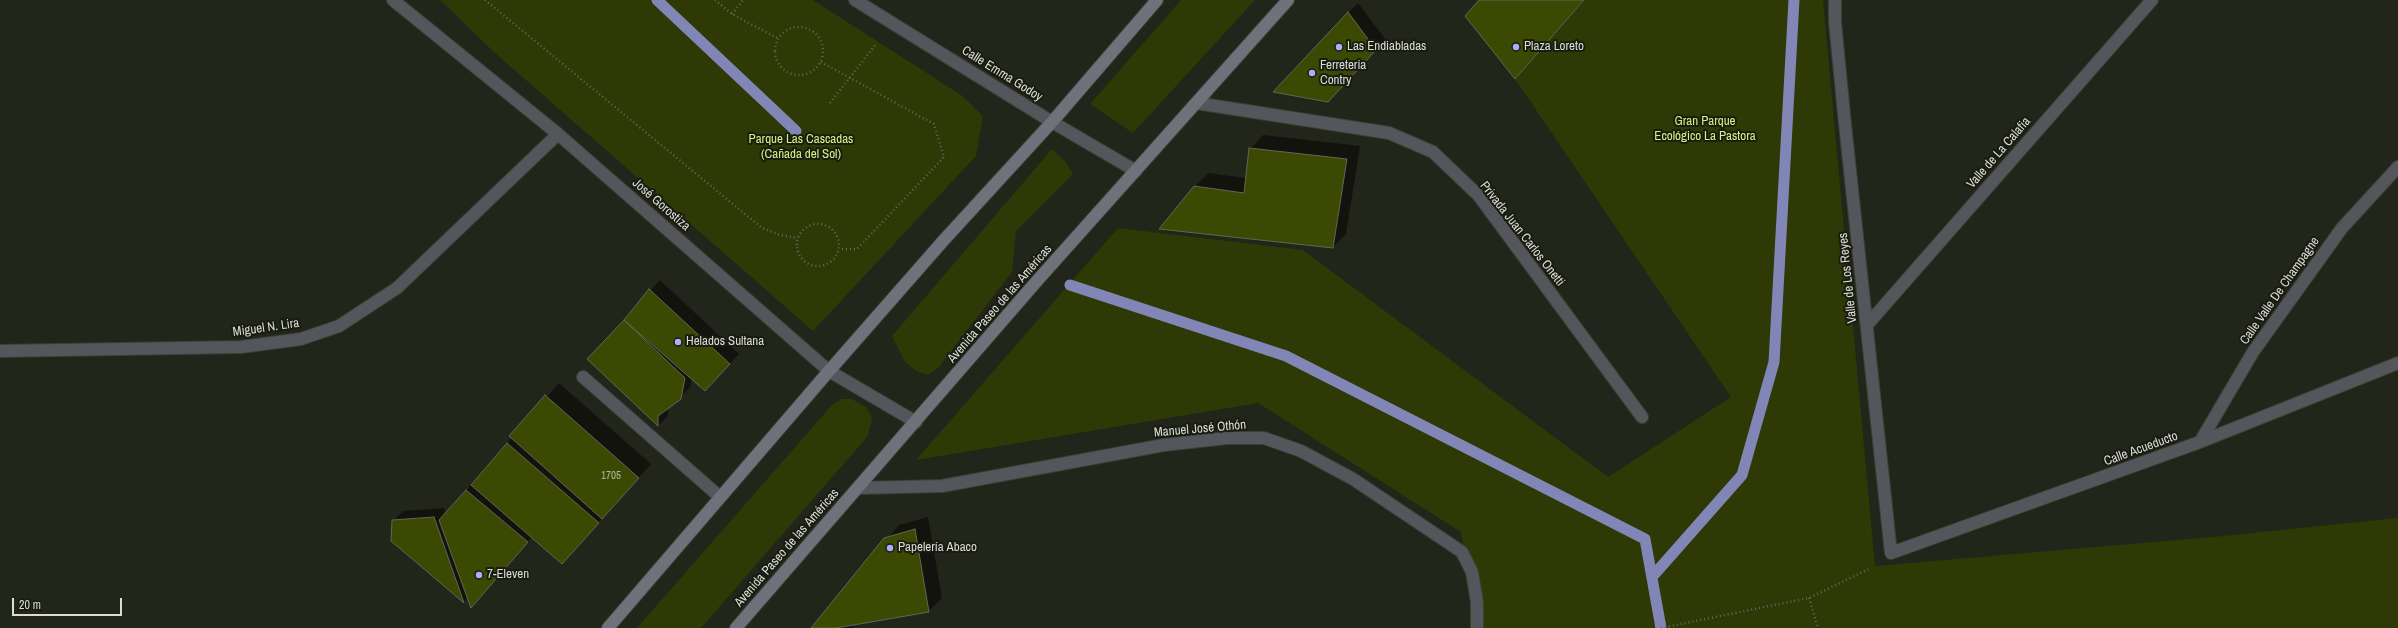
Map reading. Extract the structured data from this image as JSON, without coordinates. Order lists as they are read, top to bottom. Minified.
{"streets":{"main road":["Avenida Paseo de las Américas"],"street":["Calle Emma Godoy","Valle de La Calafia","José Gorostiza","Privada Juan Carlos Onetti","Valle de Los Reyes","Calle Valle De Champagne","Miguel N. Lira","Manuel José Othón","Calle Acueducto"]},"crossings":[["Calle Emma Godoy","Avenida Paseo de las Américas"],["Valle de La Calafia","Valle de Los Reyes"],["José Gorostiza","Avenida Paseo de las Américas"],["José Gorostiza","Miguel N. Lira"],["Privada Juan Carlos Onetti","Avenida Paseo de las Américas"],["Valle de Los Reyes","Calle Acueducto"],["Calle Valle De Champagne","Calle Acueducto"],["Avenida Paseo de las Américas","Manuel José Othón"]],"parks":["Gran Parque Ecológico La Pastora","Parque Las Cascadas (Cañada del Sol)"],"places":["Las Endiabladas","Plaza Loreto","Ferreteria Contry","Helados Sultana","Papelería Abaco","7-Eleven"],"house_numbers":["1705"],"scale_bar":"20 m"}
